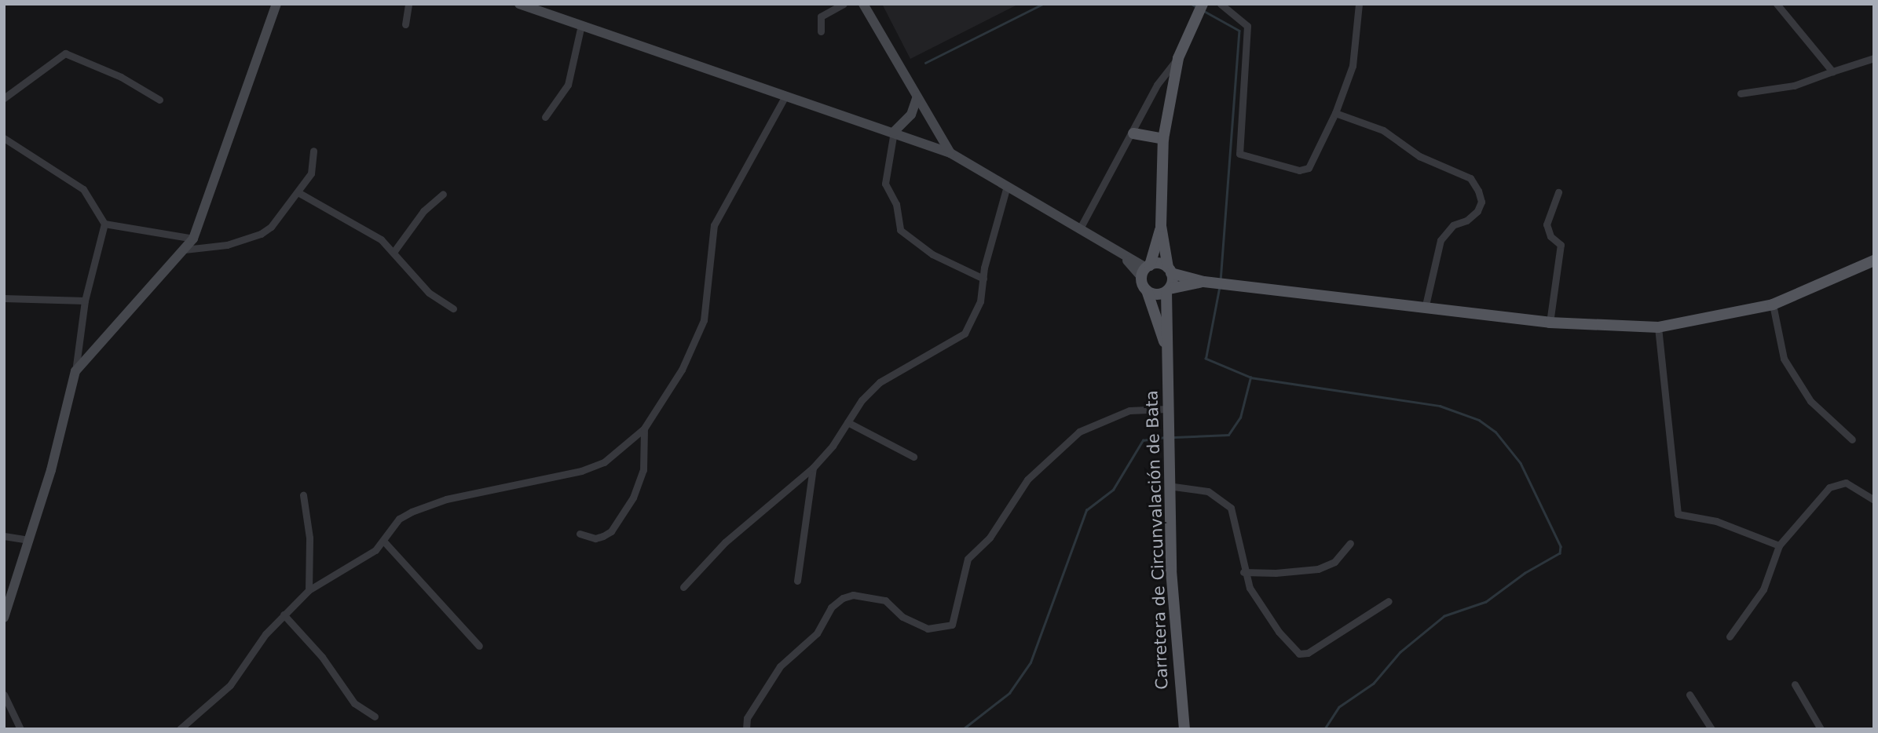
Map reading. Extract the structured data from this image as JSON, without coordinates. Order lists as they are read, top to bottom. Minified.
{"streets":{"main road":["Carretera de Circunvalación de Bata"]}}
